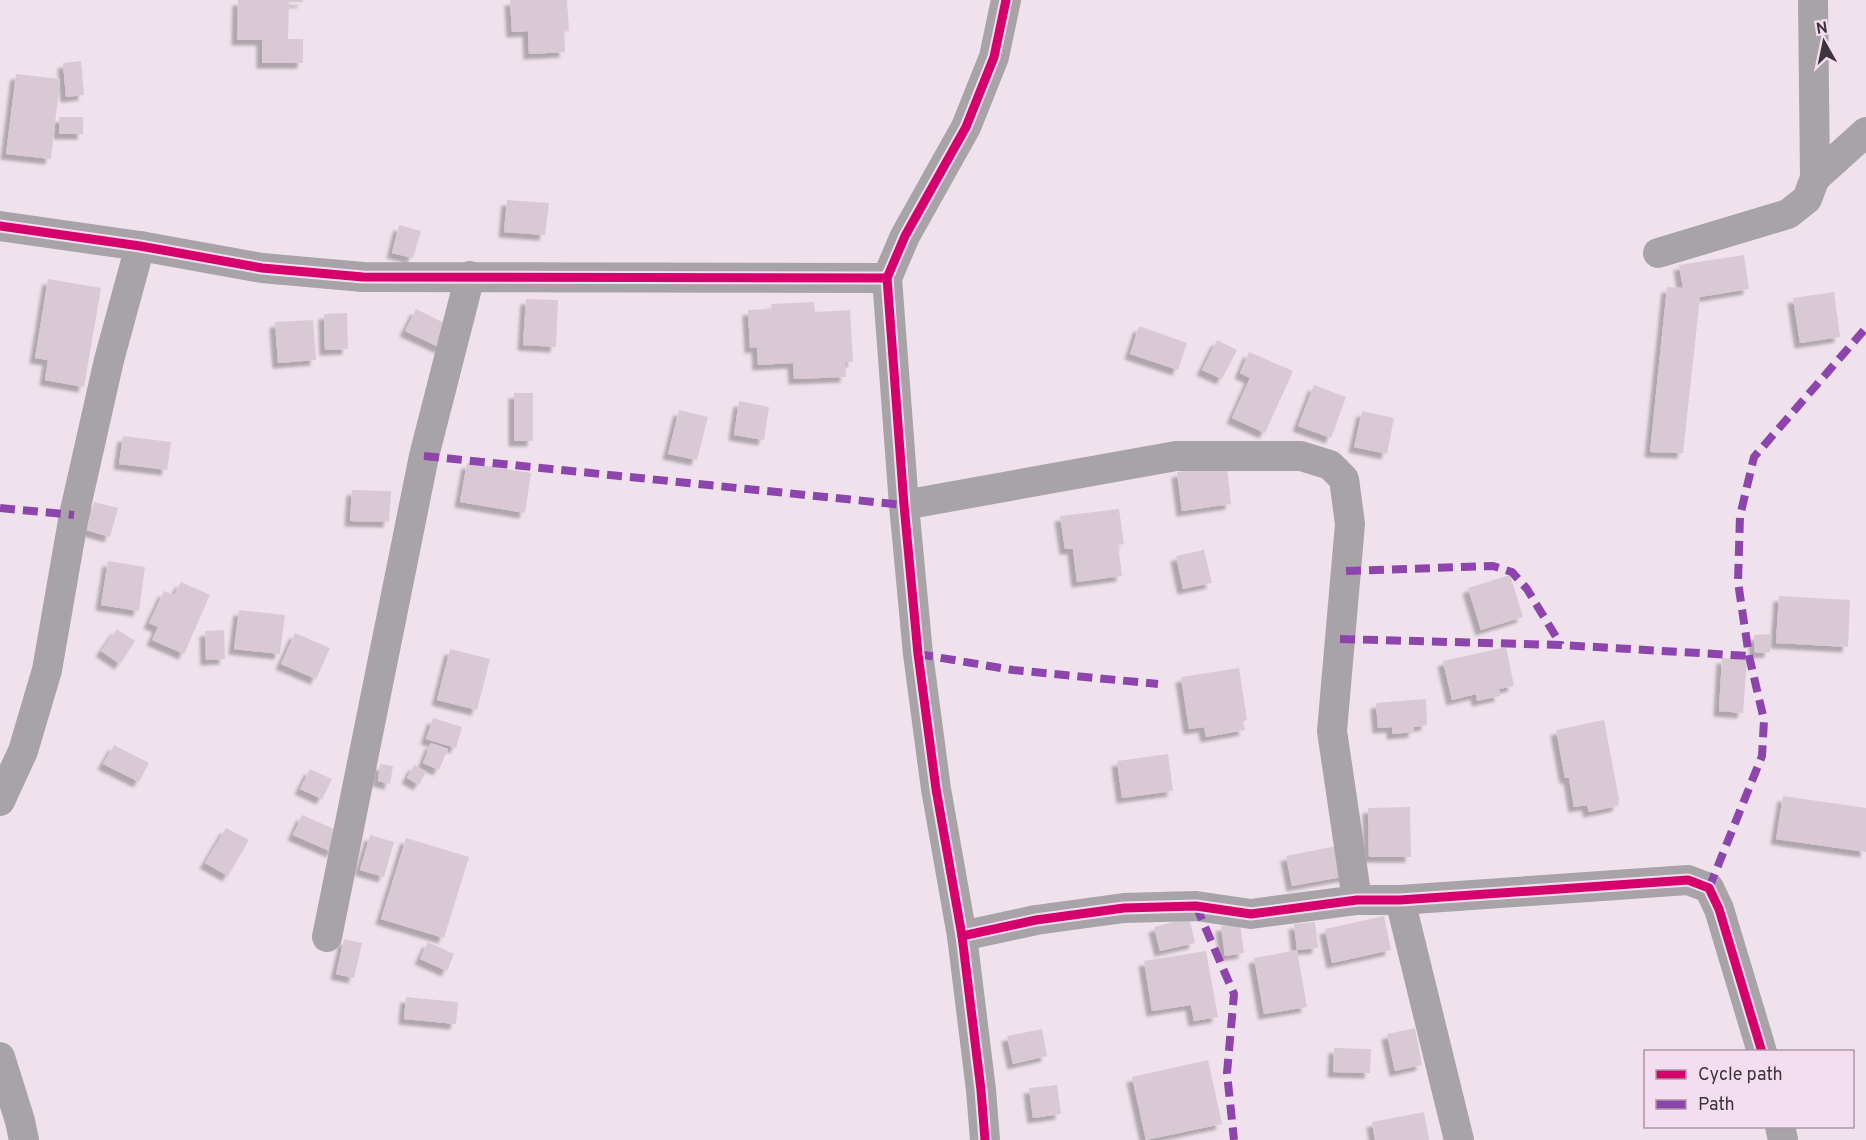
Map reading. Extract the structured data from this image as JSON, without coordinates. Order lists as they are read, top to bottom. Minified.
{"legend":["Cycle path","Path"],"north":"top"}
